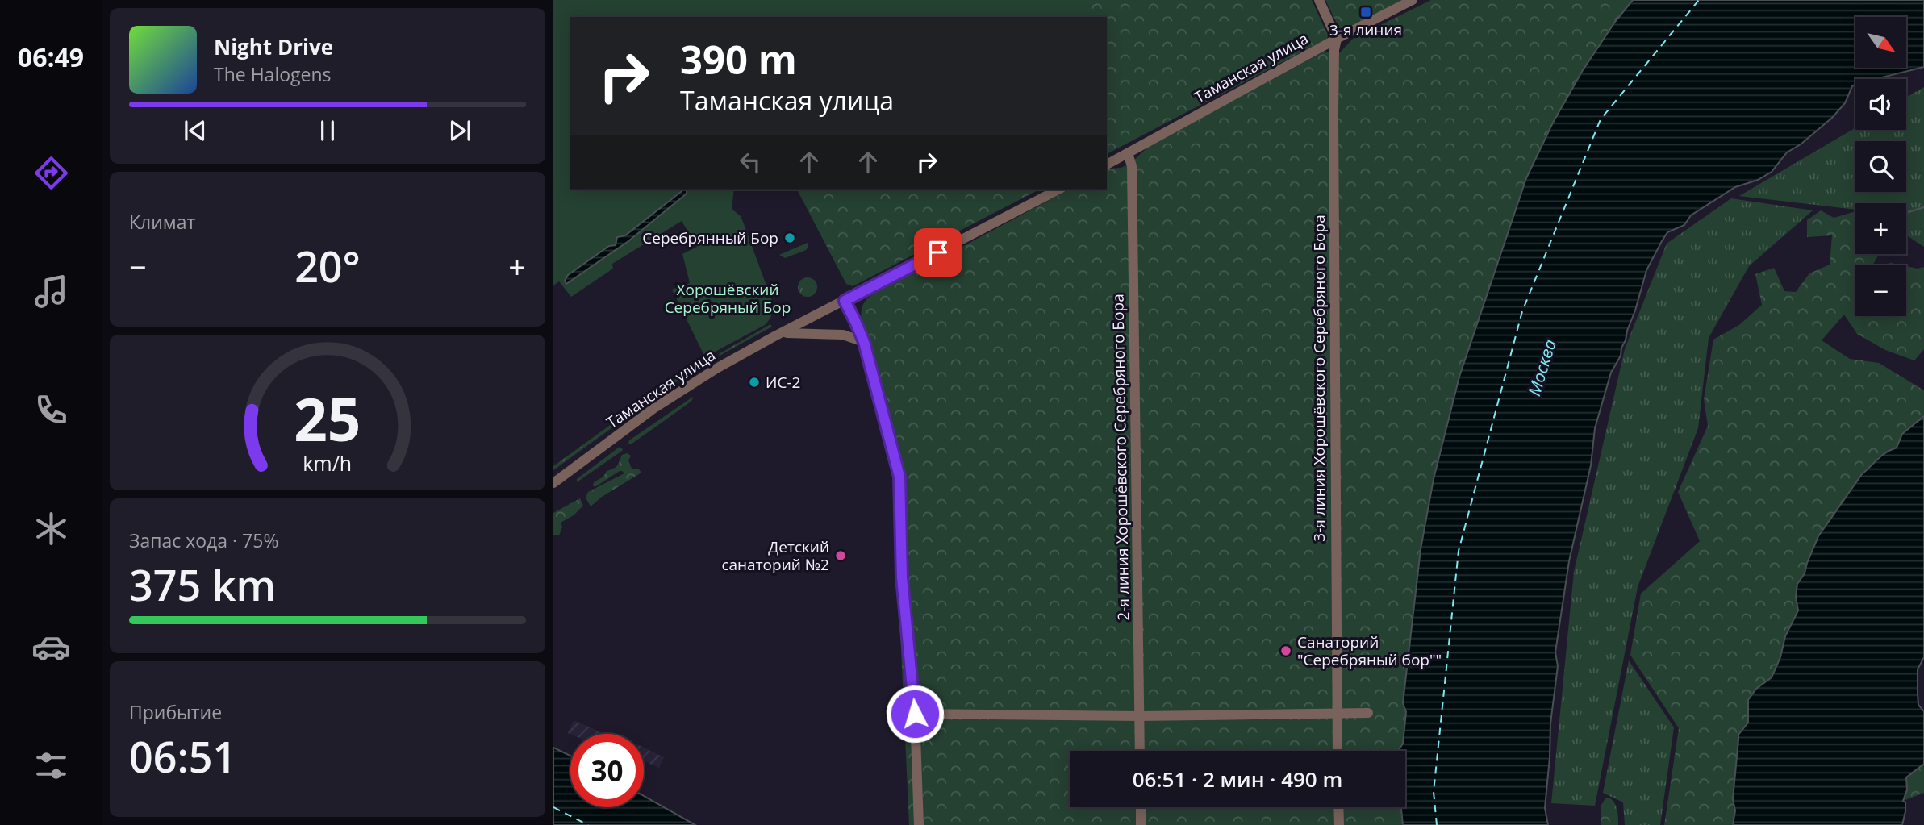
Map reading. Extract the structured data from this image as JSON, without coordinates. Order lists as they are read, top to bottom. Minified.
{"streets":{"street":["Таманская улица","3-я линия Хорошёвского Серебряного Бора","2-я линия Хорошёвского Серебряного Бора"]},"crossings":[["Таманская улица","3-я линия Хорошёвского Серебряного Бора"],["Таманская улица","2-я линия Хорошёвского Серебряного Бора"]],"water":["Москва"],"parks":["Хорошёвский Серебряный Бор"],"places":{"transit":["3-я линия"],"other":["Серебрянный Бор","ИС-2","Детский санаторий №2","Санаторий \"Серебряный бор\"\""]},"north":"bottom right","page":{"tabs":"06:49","map_buttons":["+","−"],"turn":["390 m","Таманская улица"],"song":["Night Drive","The Halogens"],"tile":["Климат",["Запас хода · 75%","375 km"],["Прибытие","06:51"]],"heat":["−","20°","+"],"limit":"30","trip":"06:51 · 2 мин · 490 m","gauge":["25","km/h"]}}
